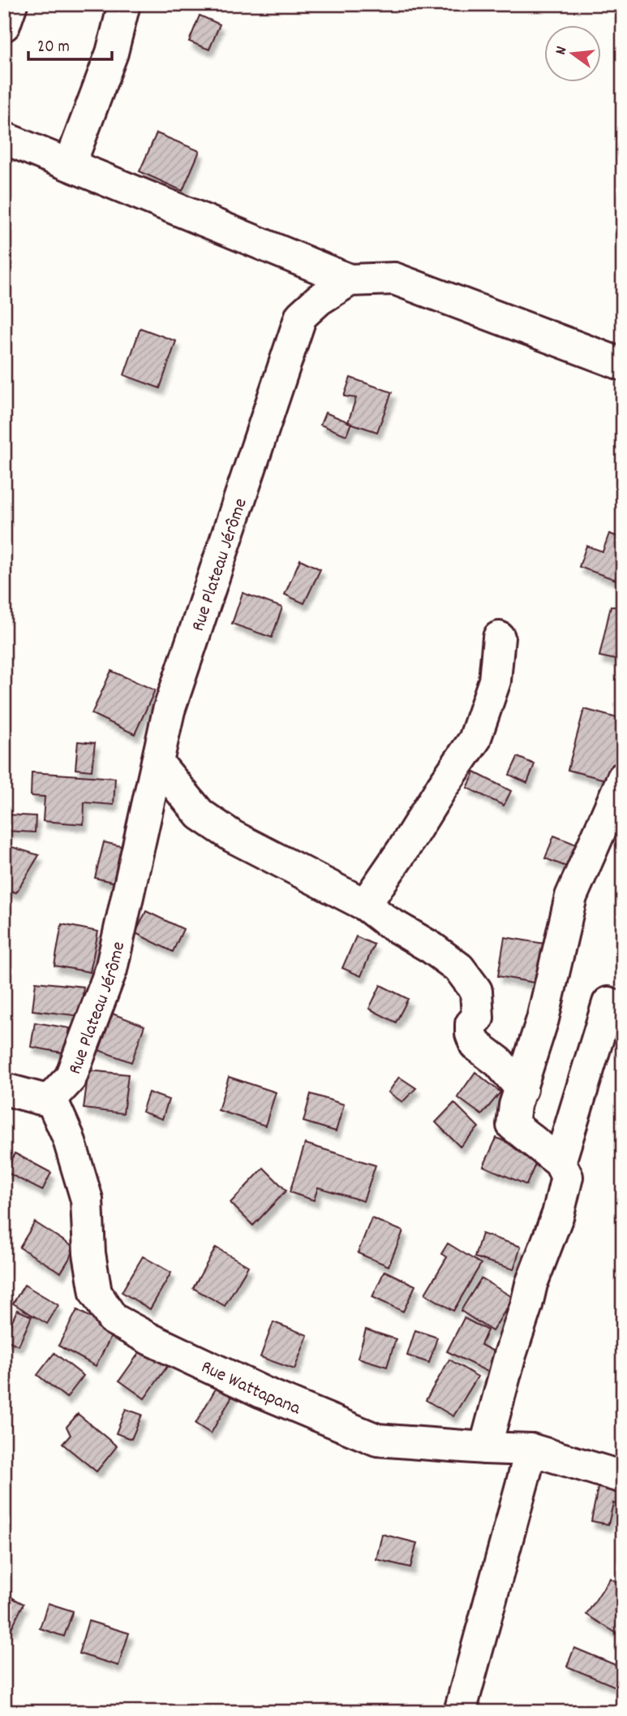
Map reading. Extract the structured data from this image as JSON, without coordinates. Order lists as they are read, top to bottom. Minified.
{"streets":{"street":["Rue Plateau Jérôme","Rue Wattapana"]},"crossings":[["Rue Plateau Jérôme","Rue Wattapana"]],"scale_bar":"20 m","north":"left"}
